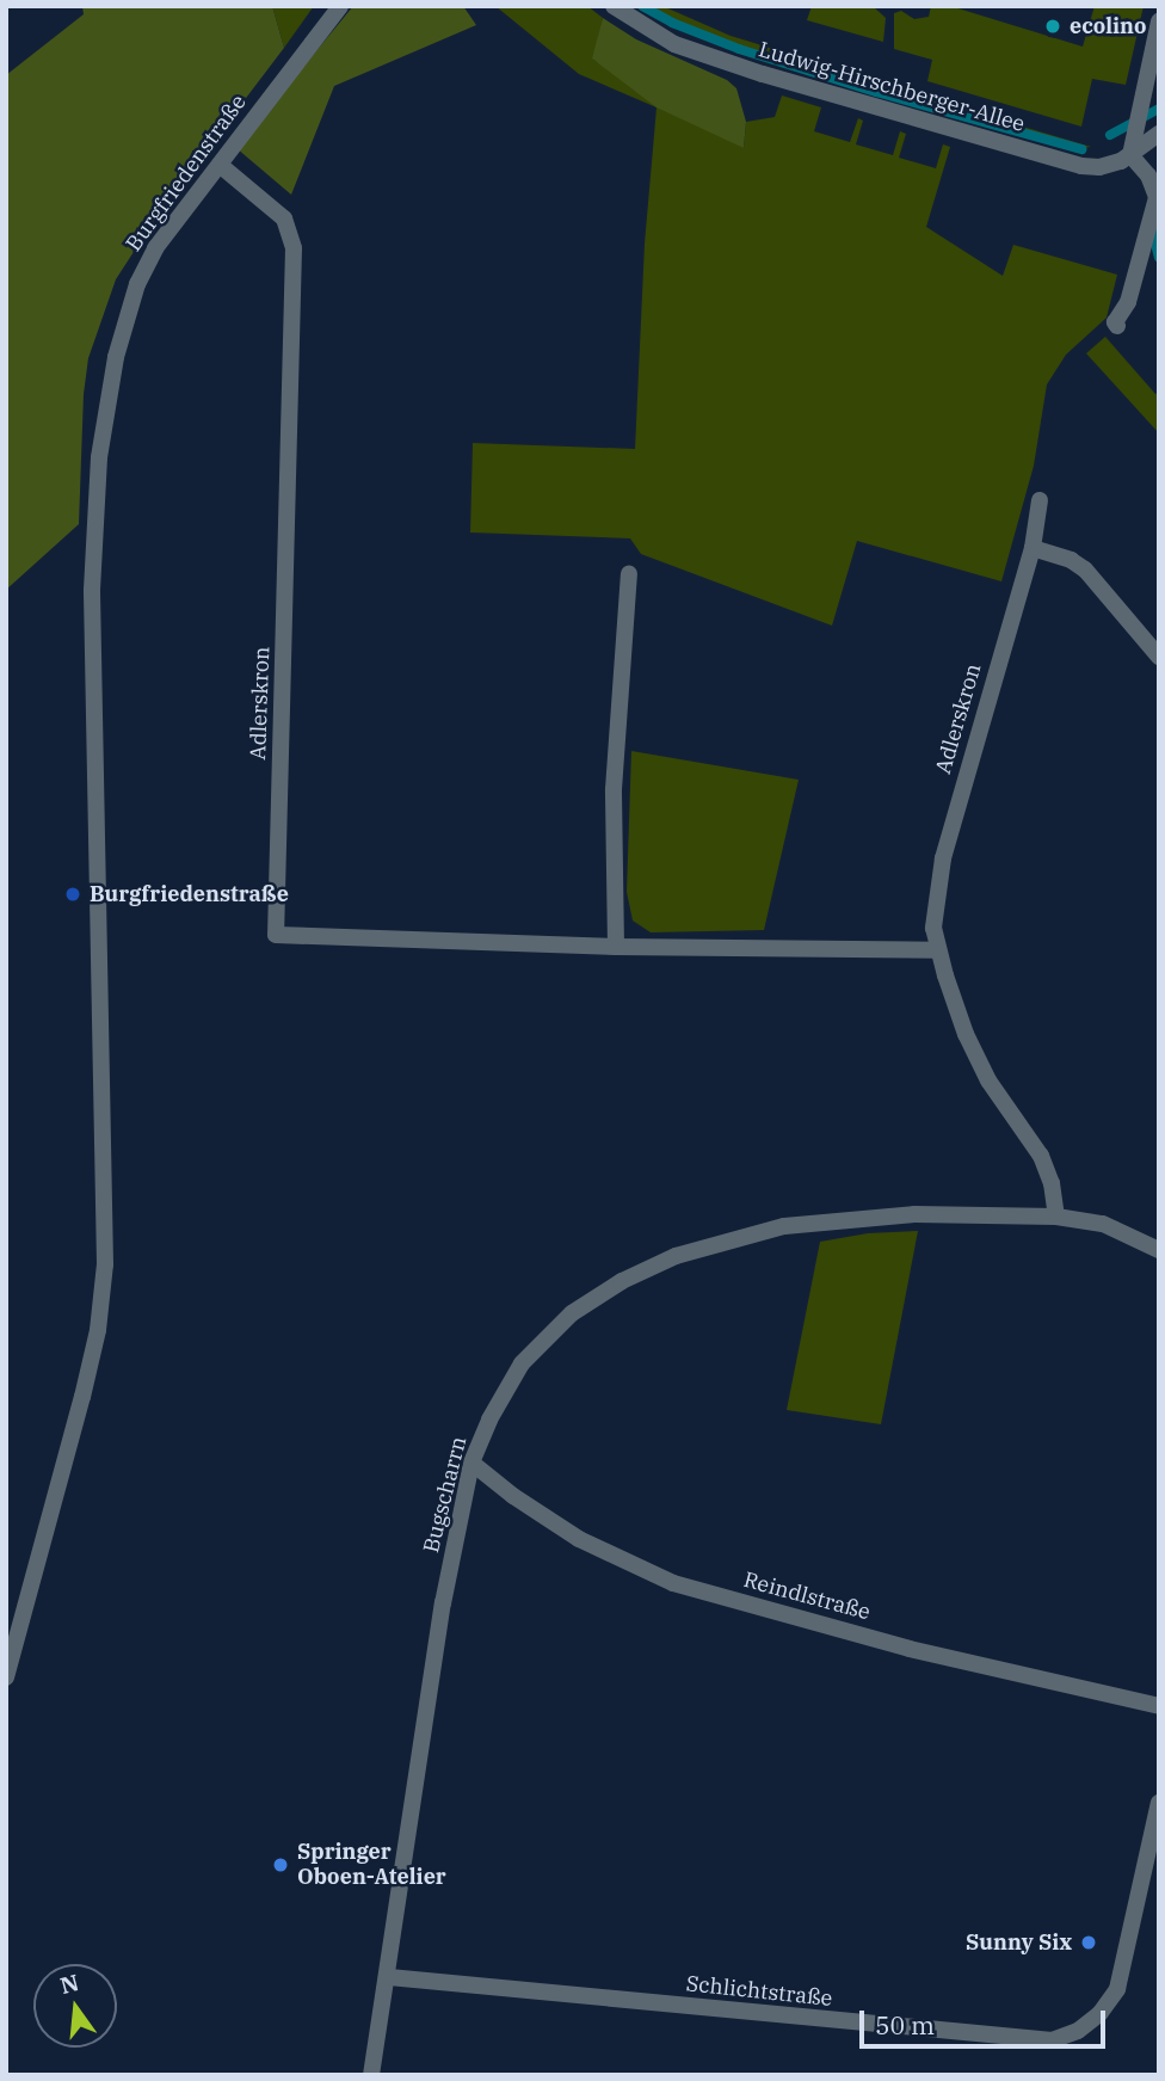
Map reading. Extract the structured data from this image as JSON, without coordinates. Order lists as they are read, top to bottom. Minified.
{"streets":{"street":["Ludwig-Hirschberger-Allee","Burgfriedenstraße","Adlerskron","Bugscharrn","Reindlstraße","Schlichtstraße"]},"crossings":[["Burgfriedenstraße","Adlerskron"],["Adlerskron","Bugscharrn"],["Bugscharrn","Reindlstraße"],["Bugscharrn","Schlichtstraße"]],"places":["ecolino","Burgfriedenstraße","Springer Oboen-Atelier","Sunny Six"],"scale_bar":"50 m","north":"top"}
